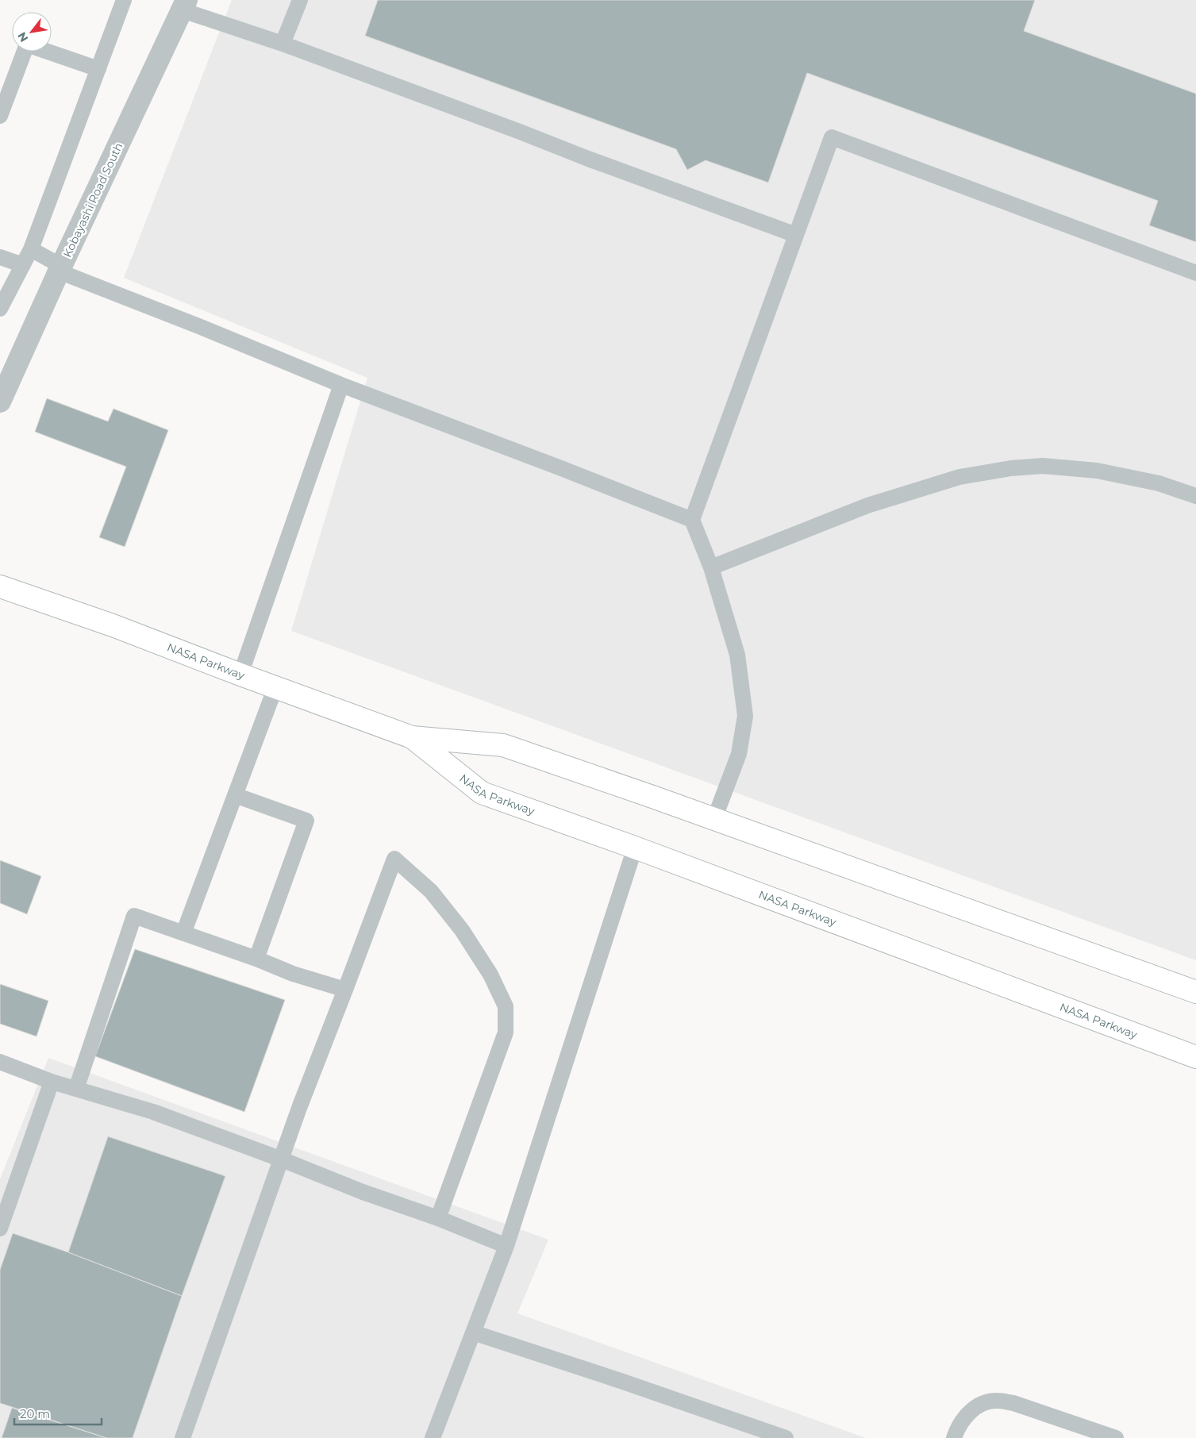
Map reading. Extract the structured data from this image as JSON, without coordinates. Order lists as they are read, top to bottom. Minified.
{"streets":{"main road":["NASA Parkway"],"street":["Kobayashi Road South"]},"scale_bar":"20 m","north":"bottom left"}
